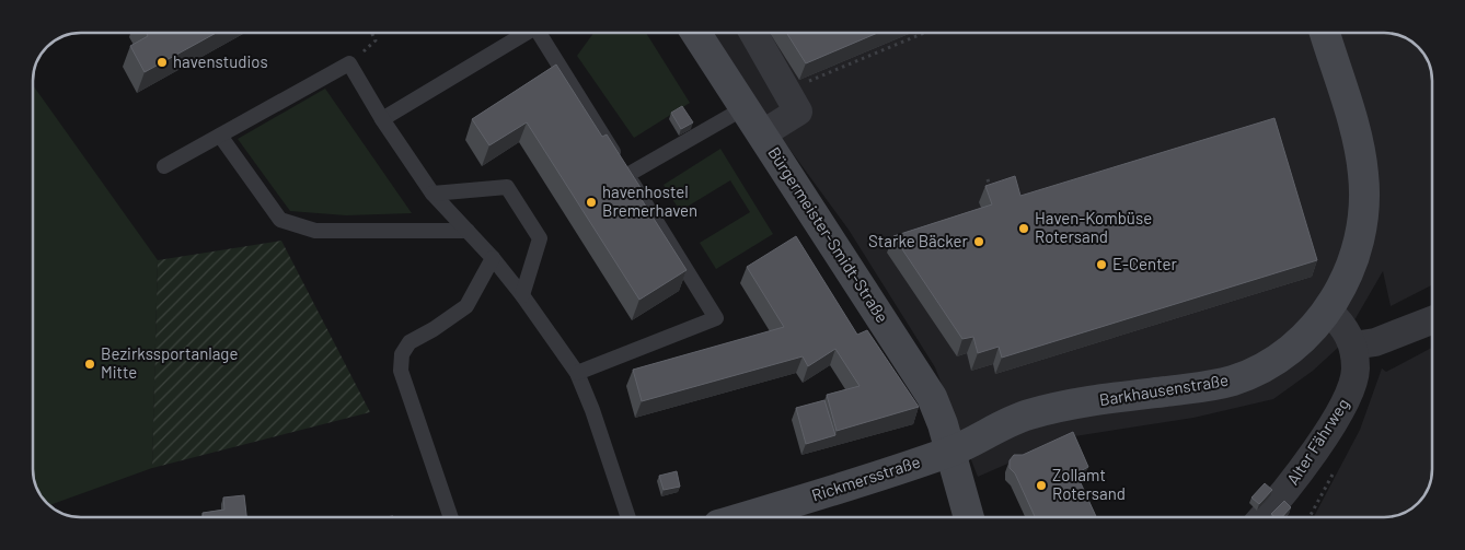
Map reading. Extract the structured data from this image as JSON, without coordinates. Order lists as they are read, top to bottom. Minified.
{"streets":{"main road":["Bürgermeister-Smidt-Straße","Barkhausenstraße","Rickmersstraße"],"street":["Alter Fährweg"]},"crossings":[["Bürgermeister-Smidt-Straße","Barkhausenstraße"],["Bürgermeister-Smidt-Straße","Rickmersstraße"],["Barkhausenstraße","Alter Fährweg"],["Barkhausenstraße","Rickmersstraße"]],"places":["havenstudios","havenhostel Bremerhaven","Haven-Kombüse Rotersand","Starke Bäcker","E-Center","Bezirkssportanlage Mitte","Zollamt Rotersand"]}
